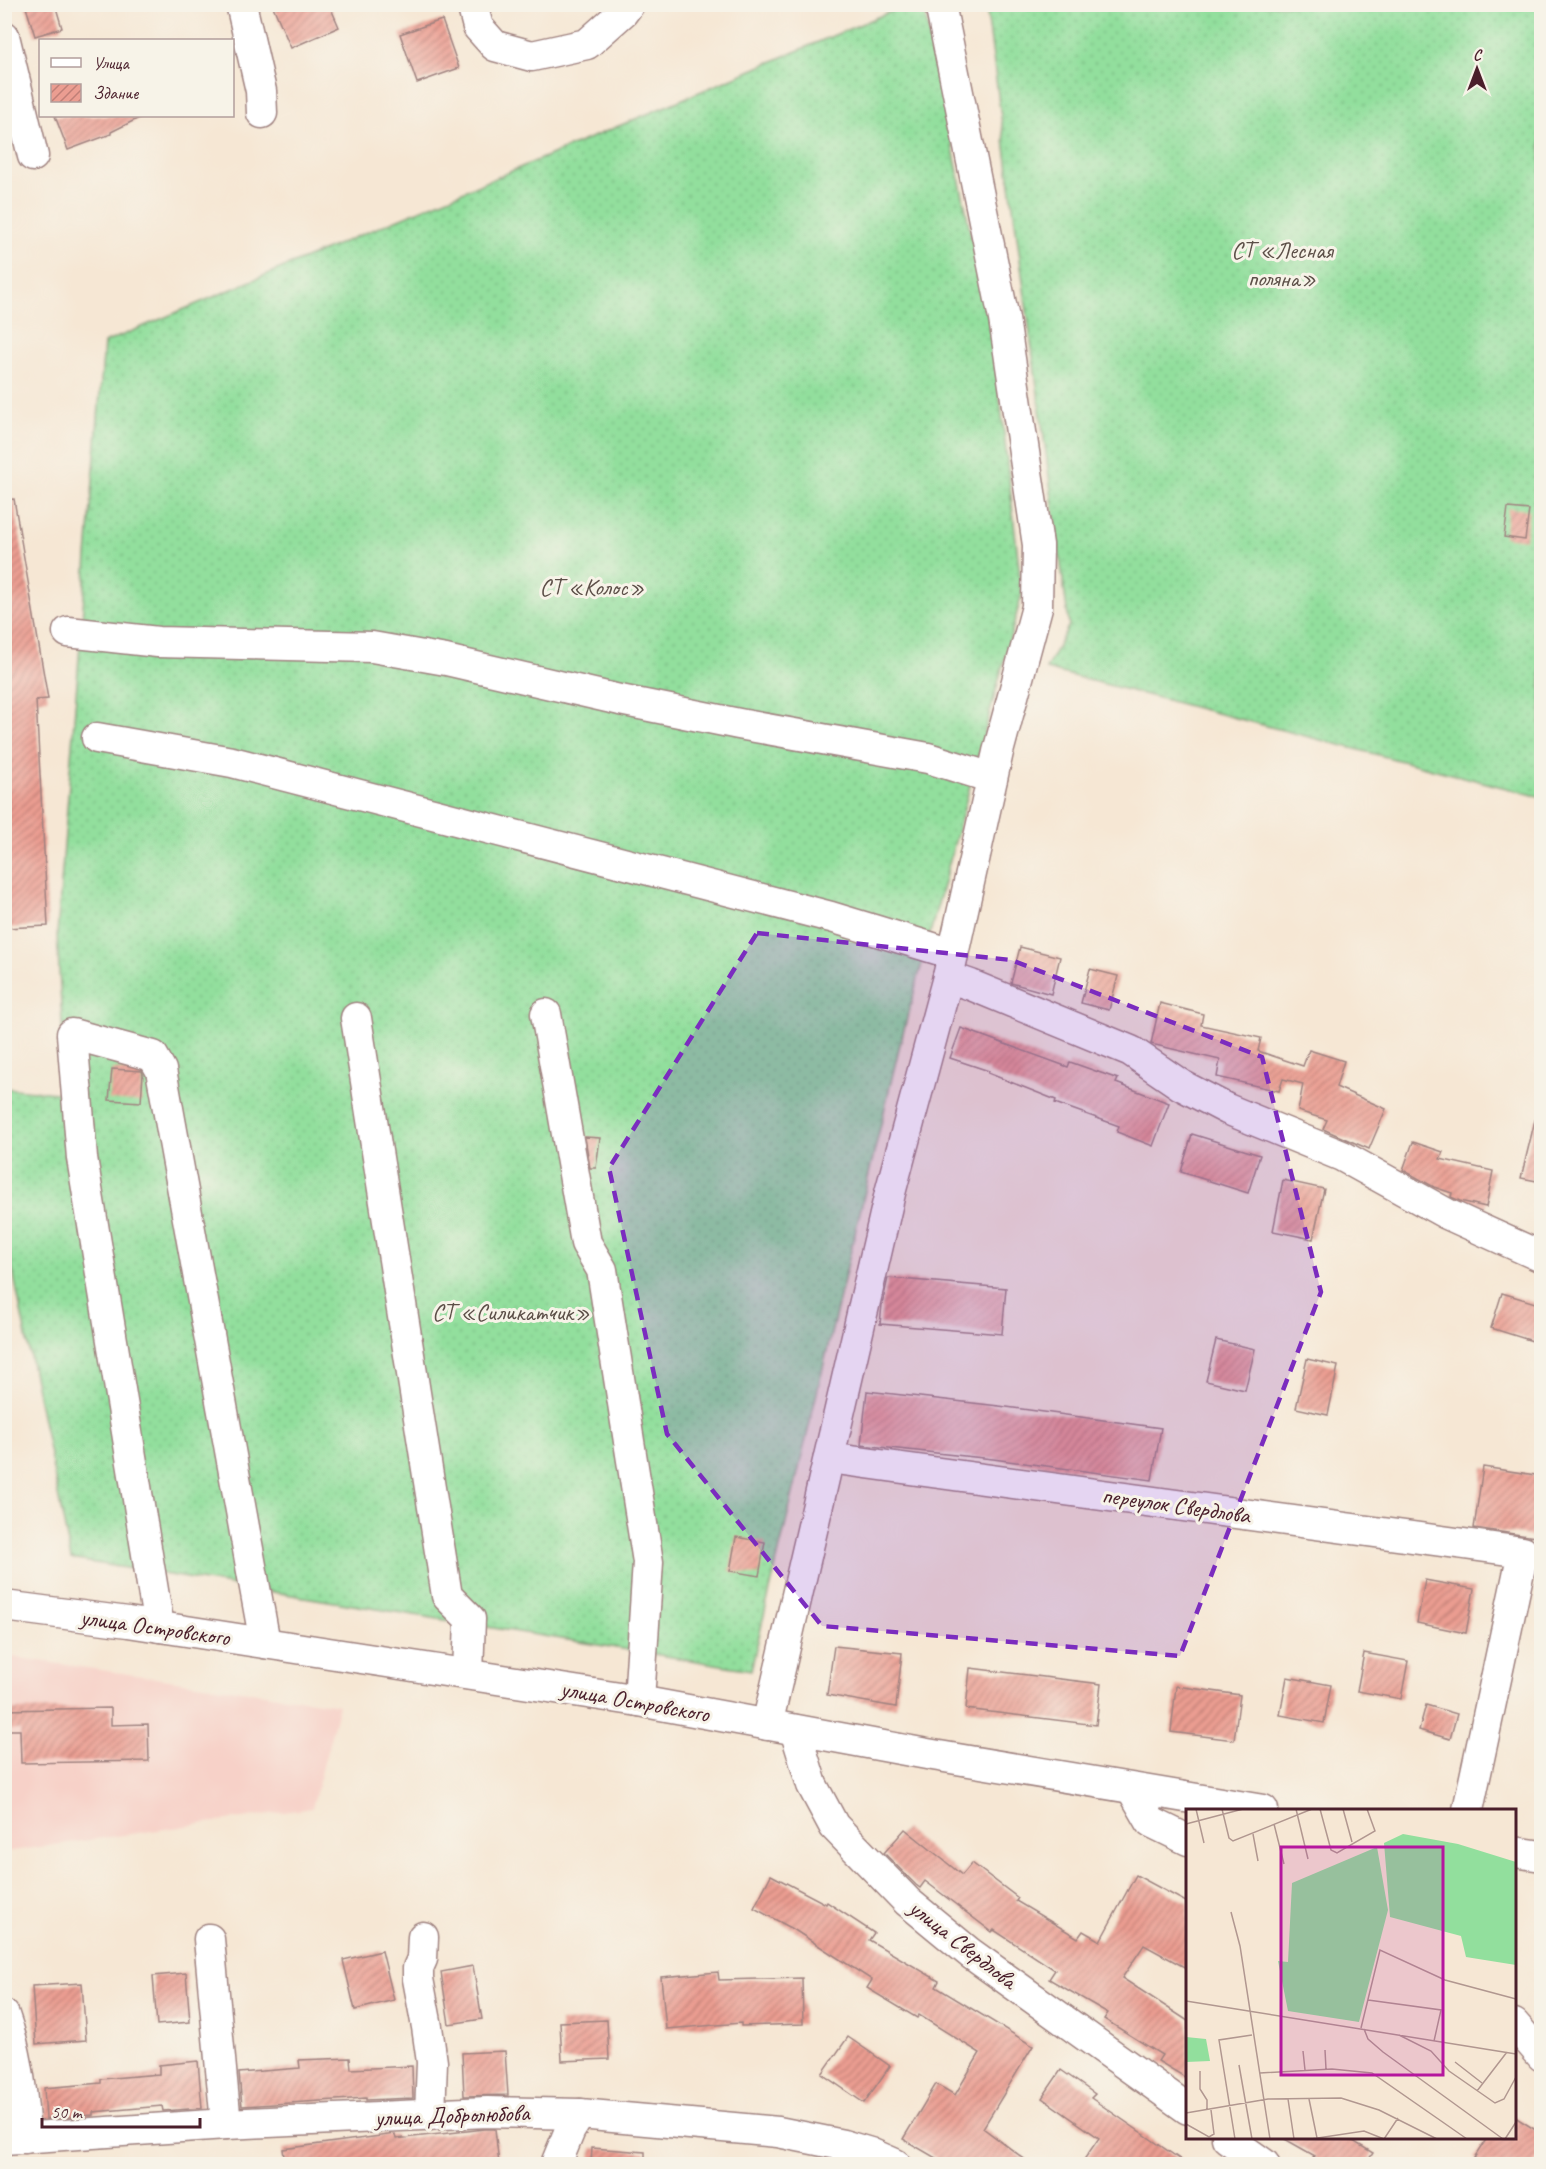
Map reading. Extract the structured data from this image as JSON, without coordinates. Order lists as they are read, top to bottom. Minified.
{"streets":{"street":["переулок Свердлова","улица Островского","улица Свердлова","улица Добролюбова"]},"crossings":[["улица Островского","улица Свердлова"]],"parks":["СТ «Лесная поляна»","СТ «Колос»","СТ «Силикатчик»"],"legend":["Улица","Здание"],"scale_bar":"50 m","north":"top"}
